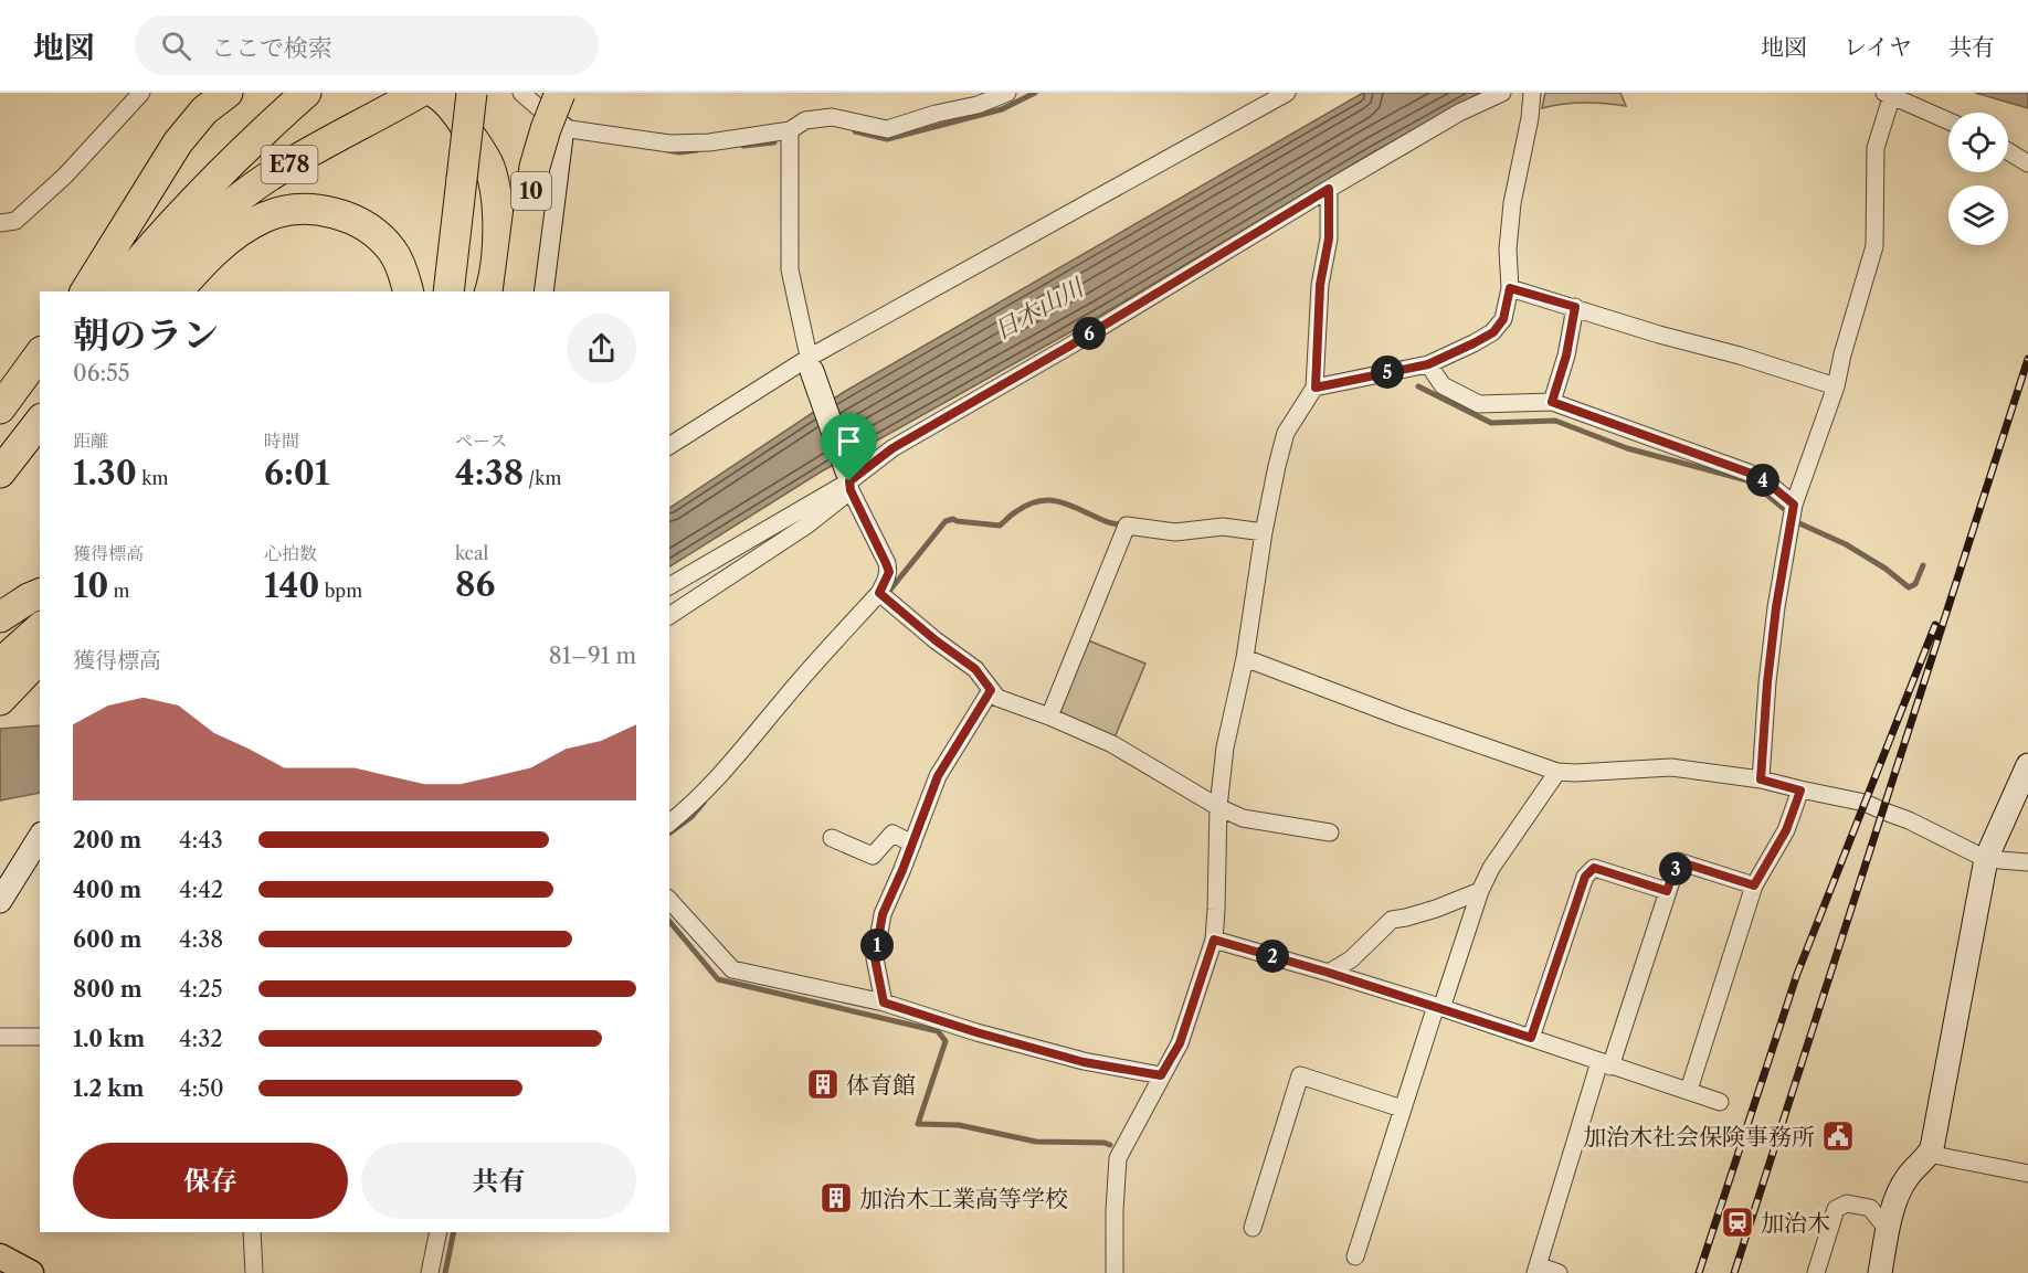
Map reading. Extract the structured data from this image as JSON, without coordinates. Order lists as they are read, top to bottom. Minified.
{"streets":{"highway":["E78","10"]},"water":["日木山川"],"places":{"building":["体育館","加治木工業高等学校"],"public building":["加治木社会保険事務所"],"station":["加治木"]},"page":{"header":"地図","search":"ここで検索","nav":["地図","レイヤ","共有"],"heading":["朝のラン","06:55"],"pins":["6","5","4","3","1","2"],"stats":[["距離","1.30 km"],["時間","6:01"],["ペース","4:38 /km"],["獲得標高","10 m"],["心拍数","140 bpm"],["kcal","86"]],"chart":["獲得標高","81–91 m"],"list":[{"name":"200 m","note":"4:43"},{"name":"400 m","note":"4:42"},{"name":"600 m","note":"4:38"},{"name":"800 m","note":"4:25"},{"name":"1.0 km","note":"4:32"},{"name":"1.2 km","note":"4:50"}],"buttons":["保存","共有"]}}
